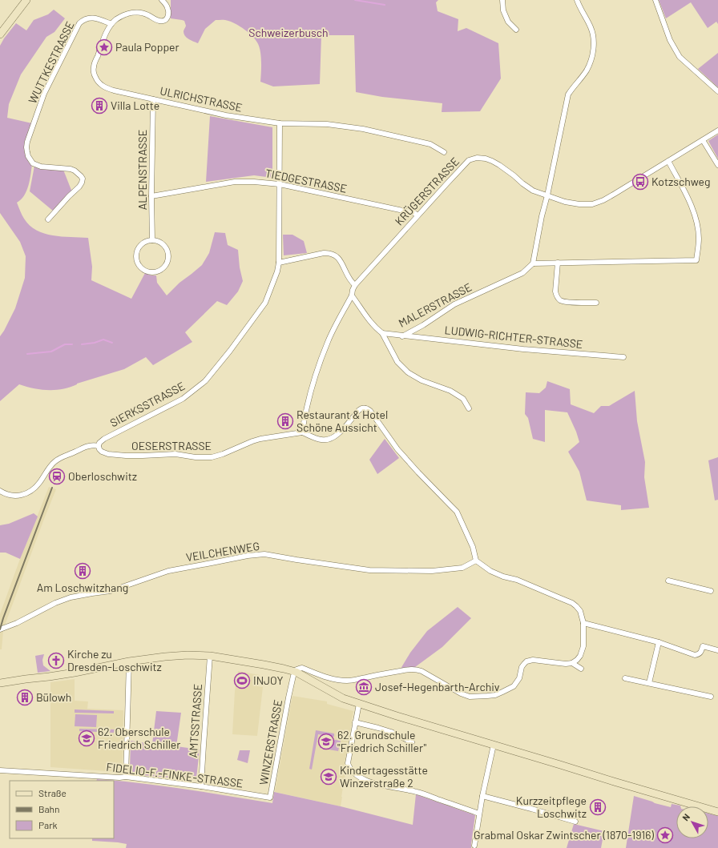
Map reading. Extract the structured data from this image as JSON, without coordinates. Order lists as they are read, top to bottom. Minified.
{"streets":{"street":["WUTTKESTRASSE","ULRICHSTRASSE","ALPENSTRASSE","TIEDGESTRASSE","KRÜGERSTRASSE","MALERSTRASSE","LUDWIG-RICHTER-STRASSE","SIERKSSTRASSE","OESERSTRASSE","VEILCHENWEG","AMTSSTRASSE","WINZERSTRASSE","FIDELIO-F.-FINKE-STRASSE"]},"crossings":[["WUTTKESTRASSE","ULRICHSTRASSE"],["ULRICHSTRASSE","ALPENSTRASSE"],["ALPENSTRASSE","TIEDGESTRASSE"],["TIEDGESTRASSE","KRÜGERSTRASSE"],["TIEDGESTRASSE","SIERKSSTRASSE"],["KRÜGERSTRASSE","OESERSTRASSE"],["MALERSTRASSE","LUDWIG-RICHTER-STRASSE"],["SIERKSSTRASSE","OESERSTRASSE"],["AMTSSTRASSE","FIDELIO-F.-FINKE-STRASSE"],["WINZERSTRASSE","FIDELIO-F.-FINKE-STRASSE"]],"parks":["Schweizerbusch"],"places":{"place":["Paula Popper","Grabmal Oskar Zwintscher (1870-1916)"],"building":["Villa Lotte","Restaurant & Hotel Schöne Aussicht","Am Loschwitzhang","Bülowh","Kurzzeitpflege Loschwitz"],"bus stop":["Kotzschweg"],"station":["Oberloschwitz"],"church":["Kirche zu Dresden-Loschwitz"],"sports":["INJOY"],"museum":["Josef-Hegenbarth-Archiv"],"school or university":["62. Oberschule Friedrich Schiller","62. Grundschule \"Friedrich Schiller\"","Kindertagesstätte Winzerstraße 2"]},"legend":["Straße","Bahn","Park"],"north":"top left"}
